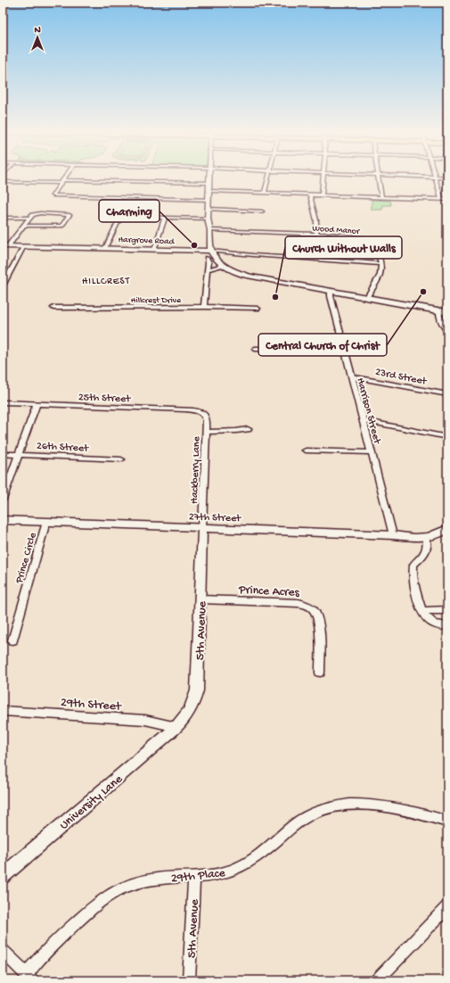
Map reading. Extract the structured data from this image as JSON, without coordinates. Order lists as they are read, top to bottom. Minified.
{"streets":{"main road":["Hargrove Road"],"street":["Wood Manor","Hillcrest Drive","23rd Street","25th Street","Harrison Street","26th Street","Hackberry Lane","27th Street","Prince Circle","Prince Acres","5th Avenue","29th Street","University Lane","29th Place"]},"crossings":[["23rd Street","Harrison Street"],["25th Street","Hackberry Lane"],["Harrison Street","27th Street"],["Hackberry Lane","27th Street"],["Hackberry Lane","5th Avenue"],["27th Street","Prince Circle"],["27th Street","5th Avenue"],["Prince Acres","5th Avenue"],["5th Avenue","29th Street"],["5th Avenue","University Lane"],["5th Avenue","29th Place"],["29th Street","University Lane"]],"districts":["HILLCREST"],"places":["Charming","Central Church of Christ","Church Without Walls"],"north":"top"}
